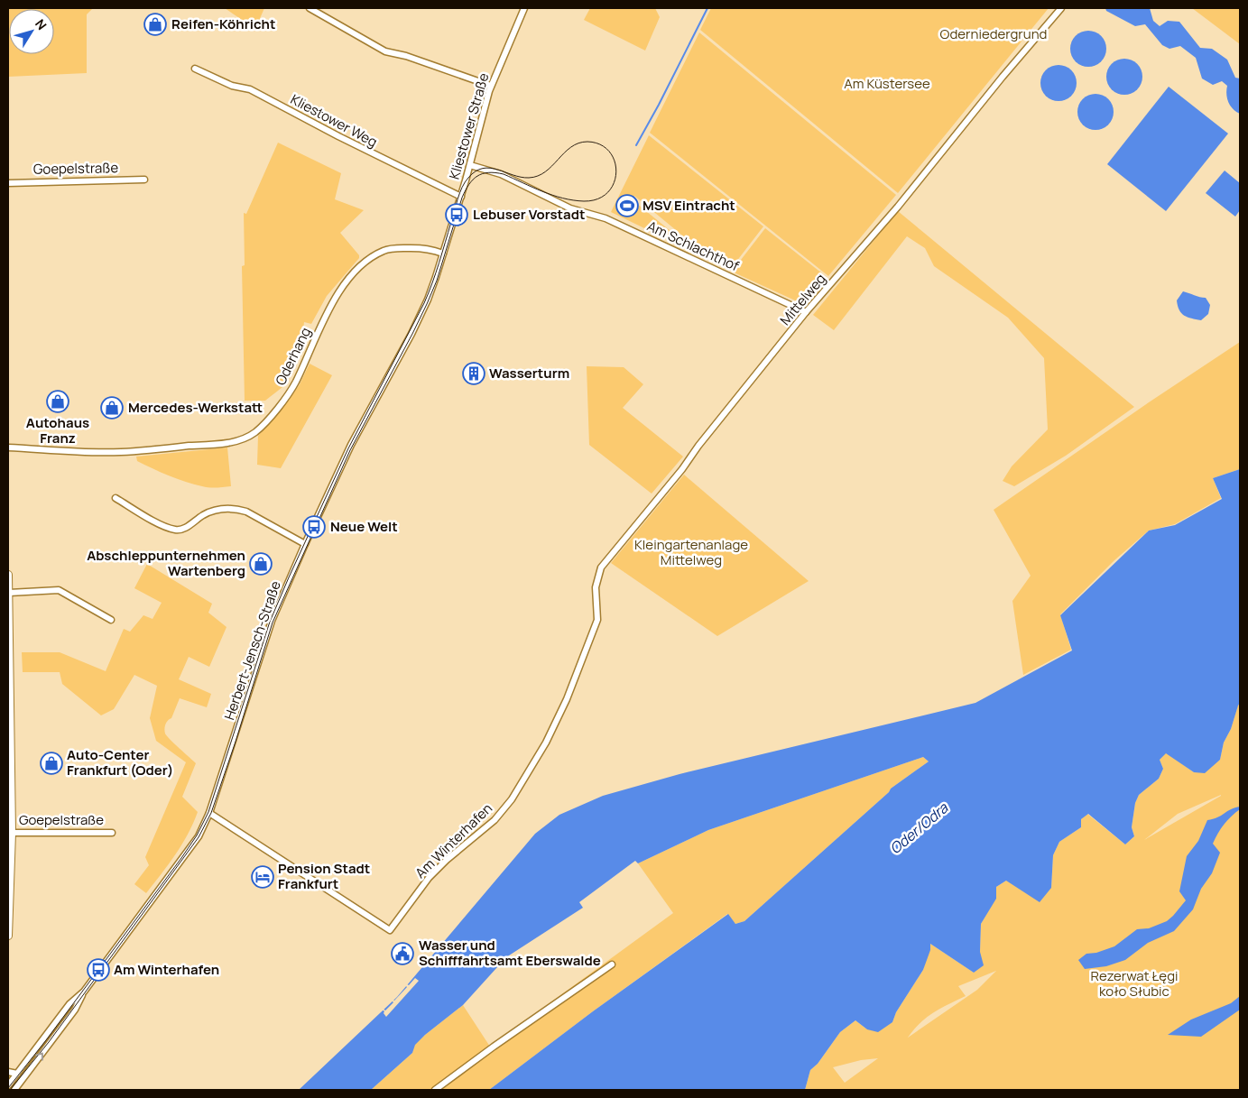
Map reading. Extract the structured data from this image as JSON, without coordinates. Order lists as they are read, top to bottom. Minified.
{"streets":{"street":["Kliestower Weg","Kliestower Straße","Goepelstraße","Am Schlachthof","Mittelweg","Oderhang","Herbert-Jensch-Straße","Am Winterhafen"]},"crossings":[["Kliestower Weg","Kliestower Straße"],["Kliestower Straße","Am Schlachthof"],["Kliestower Straße","Oderhang"],["Kliestower Straße","Herbert-Jensch-Straße"],["Am Schlachthof","Mittelweg"],["Mittelweg","Am Winterhafen"],["Oderhang","Herbert-Jensch-Straße"],["Herbert-Jensch-Straße","Am Winterhafen"]],"water":["Oder/Odra"],"parks":["Oderniedergrund","Am Küstersee","Kleingartenanlage Mittelweg","Rezerwat Łęgi koło Słubic"],"places":{"shop":["Reifen-Köhricht","Autohaus Franz","Mercedes-Werkstatt","Abschleppunternehmen Wartenberg","Auto-Center Frankfurt (Oder)"],"sports":["MSV Eintracht"],"bus stop":["Lebuser Vorstadt","Neue Welt","Am Winterhafen"],"building":["Wasserturm"],"hotel":["Pension Stadt Frankfurt"],"public building":["Wasser und Schifffahrtsamt Eberswalde"]},"north":"top right"}
